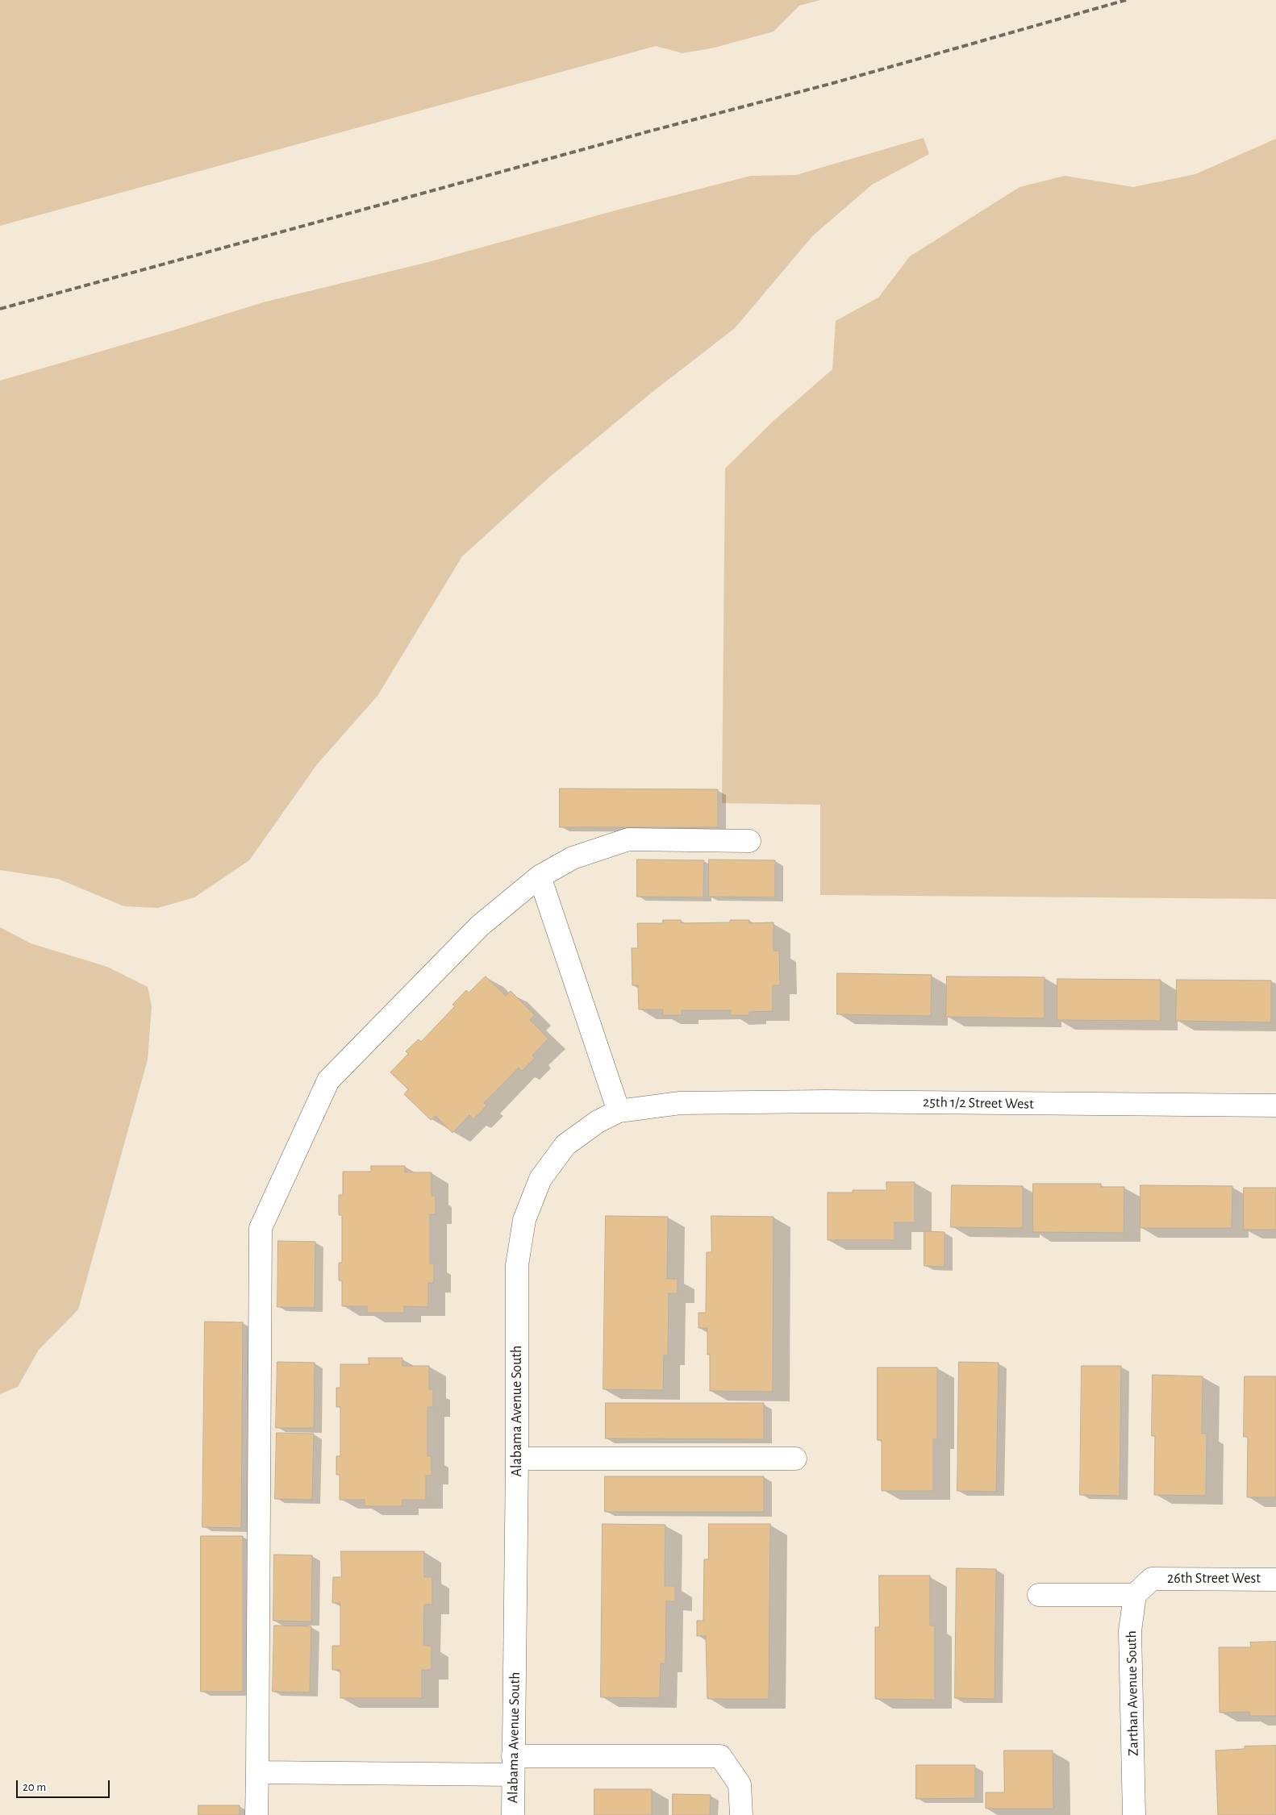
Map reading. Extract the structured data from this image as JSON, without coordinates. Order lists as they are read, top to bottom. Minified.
{"streets":{"street":["25th 1/2 Street West","Alabama Avenue South","26th Street West","Zarthan Avenue South"]},"crossings":[["25th 1/2 Street West","Alabama Avenue South"],["26th Street West","Zarthan Avenue South"]],"scale_bar":"20 m"}
